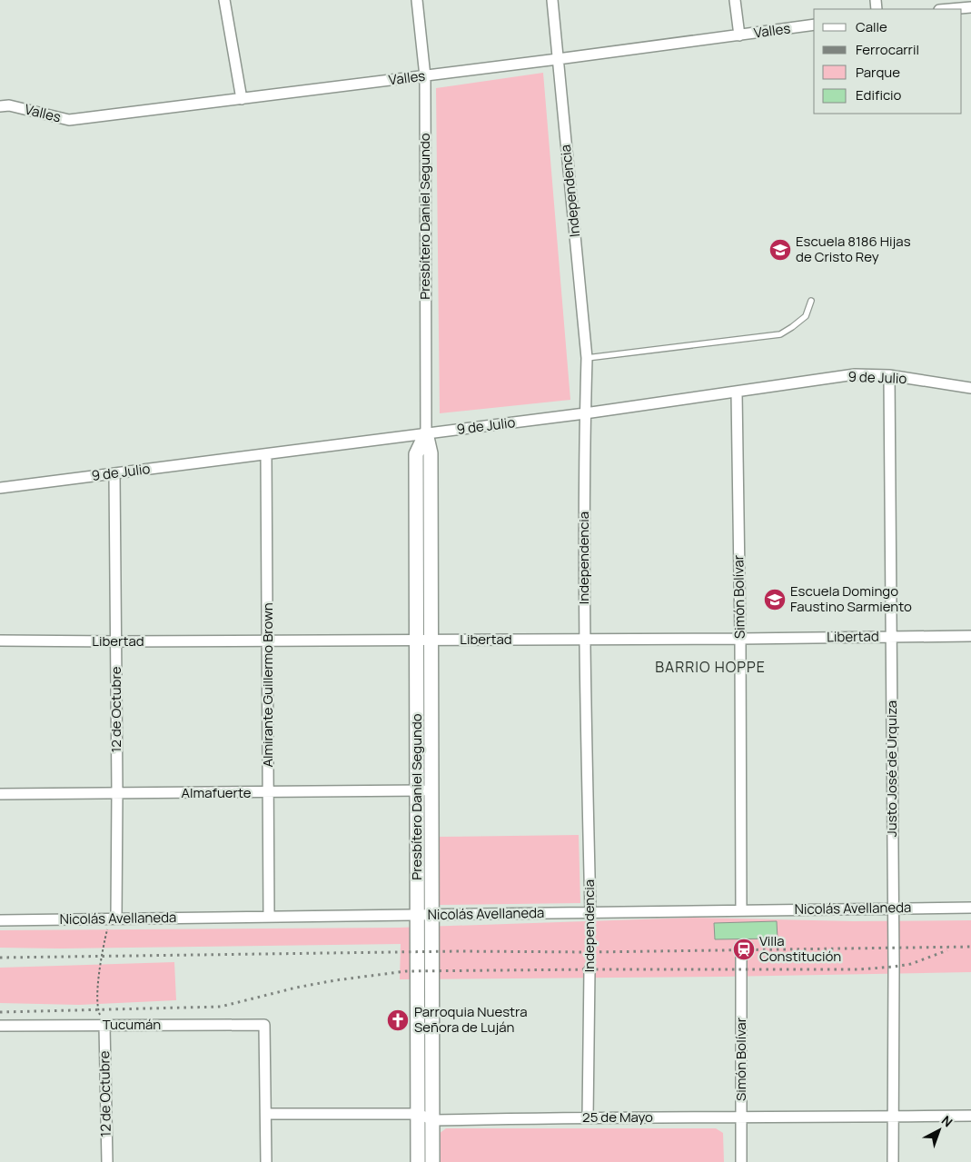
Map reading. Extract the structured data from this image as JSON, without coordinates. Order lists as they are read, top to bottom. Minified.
{"streets":{"main road":["Presbítero Daniel Segundo"],"street":["Valles","Independencia","9 de Julio","Simón Bolívar","Libertad","Almirante Guillermo Brown","12 de Octubre","Justo José de Urquiza","Almafuerte","Nicolás Avellaneda","Tucumán","25 de Mayo"]},"crossings":[["Valles","Independencia"],["Valles","Presbítero Daniel Segundo"],["Independencia","9 de Julio"],["Independencia","Libertad"],["Independencia","Nicolás Avellaneda"],["Independencia","25 de Mayo"],["Presbítero Daniel Segundo","9 de Julio"],["Presbítero Daniel Segundo","Libertad"],["Presbítero Daniel Segundo","Almafuerte"],["Presbítero Daniel Segundo","Nicolás Avellaneda"],["Presbítero Daniel Segundo","25 de Mayo"],["9 de Julio","Simón Bolívar"],["9 de Julio","Almirante Guillermo Brown"],["9 de Julio","12 de Octubre"],["9 de Julio","Justo José de Urquiza"],["Simón Bolívar","Libertad"],["Simón Bolívar","Nicolás Avellaneda"],["Simón Bolívar","25 de Mayo"],["Libertad","Almirante Guillermo Brown"],["Libertad","12 de Octubre"],["Libertad","Justo José de Urquiza"],["Almirante Guillermo Brown","Almafuerte"],["Almirante Guillermo Brown","Nicolás Avellaneda"],["12 de Octubre","Almafuerte"],["12 de Octubre","Nicolás Avellaneda"],["12 de Octubre","Tucumán"],["Justo José de Urquiza","Nicolás Avellaneda"],["Justo José de Urquiza","25 de Mayo"],["Tucumán","25 de Mayo"]],"districts":["BARRIO HOPPE"],"places":{"school or university":["Escuela 8186 Hijas de Cristo Rey","Escuela Domingo Faustino Sarmiento"],"station":["Villa Constitución"],"church":["Parroquia Nuestra Señora de Luján"]},"legend":["Calle","Ferrocarril","Parque","Edificio"],"north":"top right"}
